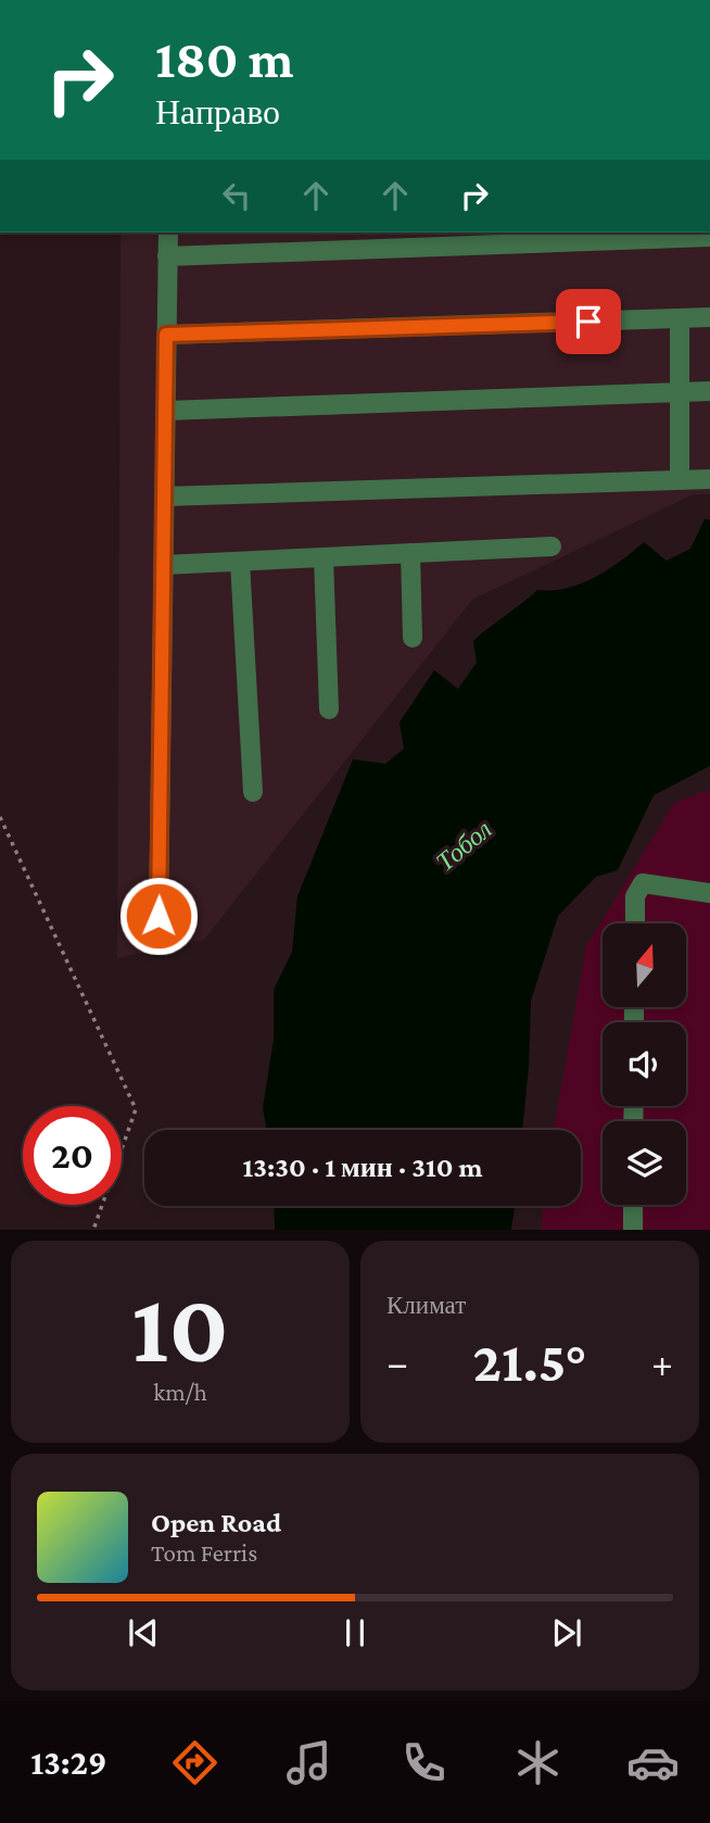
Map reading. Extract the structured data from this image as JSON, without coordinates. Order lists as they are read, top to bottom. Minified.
{"water":["Тобол"],"north":"top","page":{"turn":["180 m","Направо"],"limit":"20","trip":"13:30 · 1 мин · 310 m","tile":[["10","km/h"],"Климат"],"heat":["−","21.5°","+"],"song":["Open Road","Tom Ferris"],"tabs":"13:29"}}
